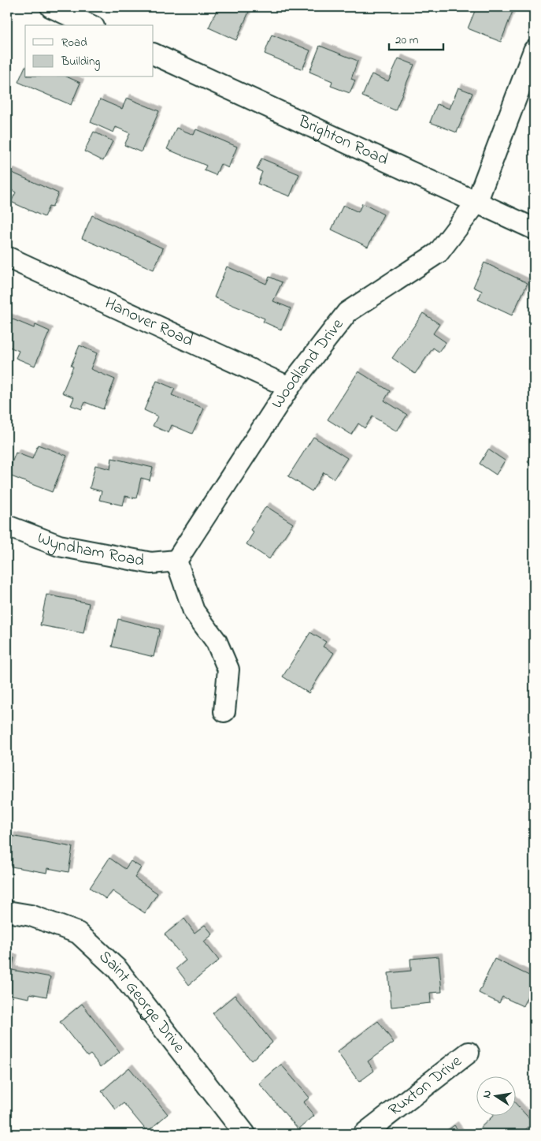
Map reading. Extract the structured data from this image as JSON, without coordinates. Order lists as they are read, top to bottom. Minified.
{"streets":{"street":["Brighton Road","Hanover Road","Woodland Drive","Wyndham Road","Saint George Drive","Ruxton Drive"]},"crossings":[["Brighton Road","Woodland Drive"],["Hanover Road","Woodland Drive"],["Woodland Drive","Wyndham Road"]],"legend":["Road","Building"],"scale_bar":"20 m","north":"left"}
